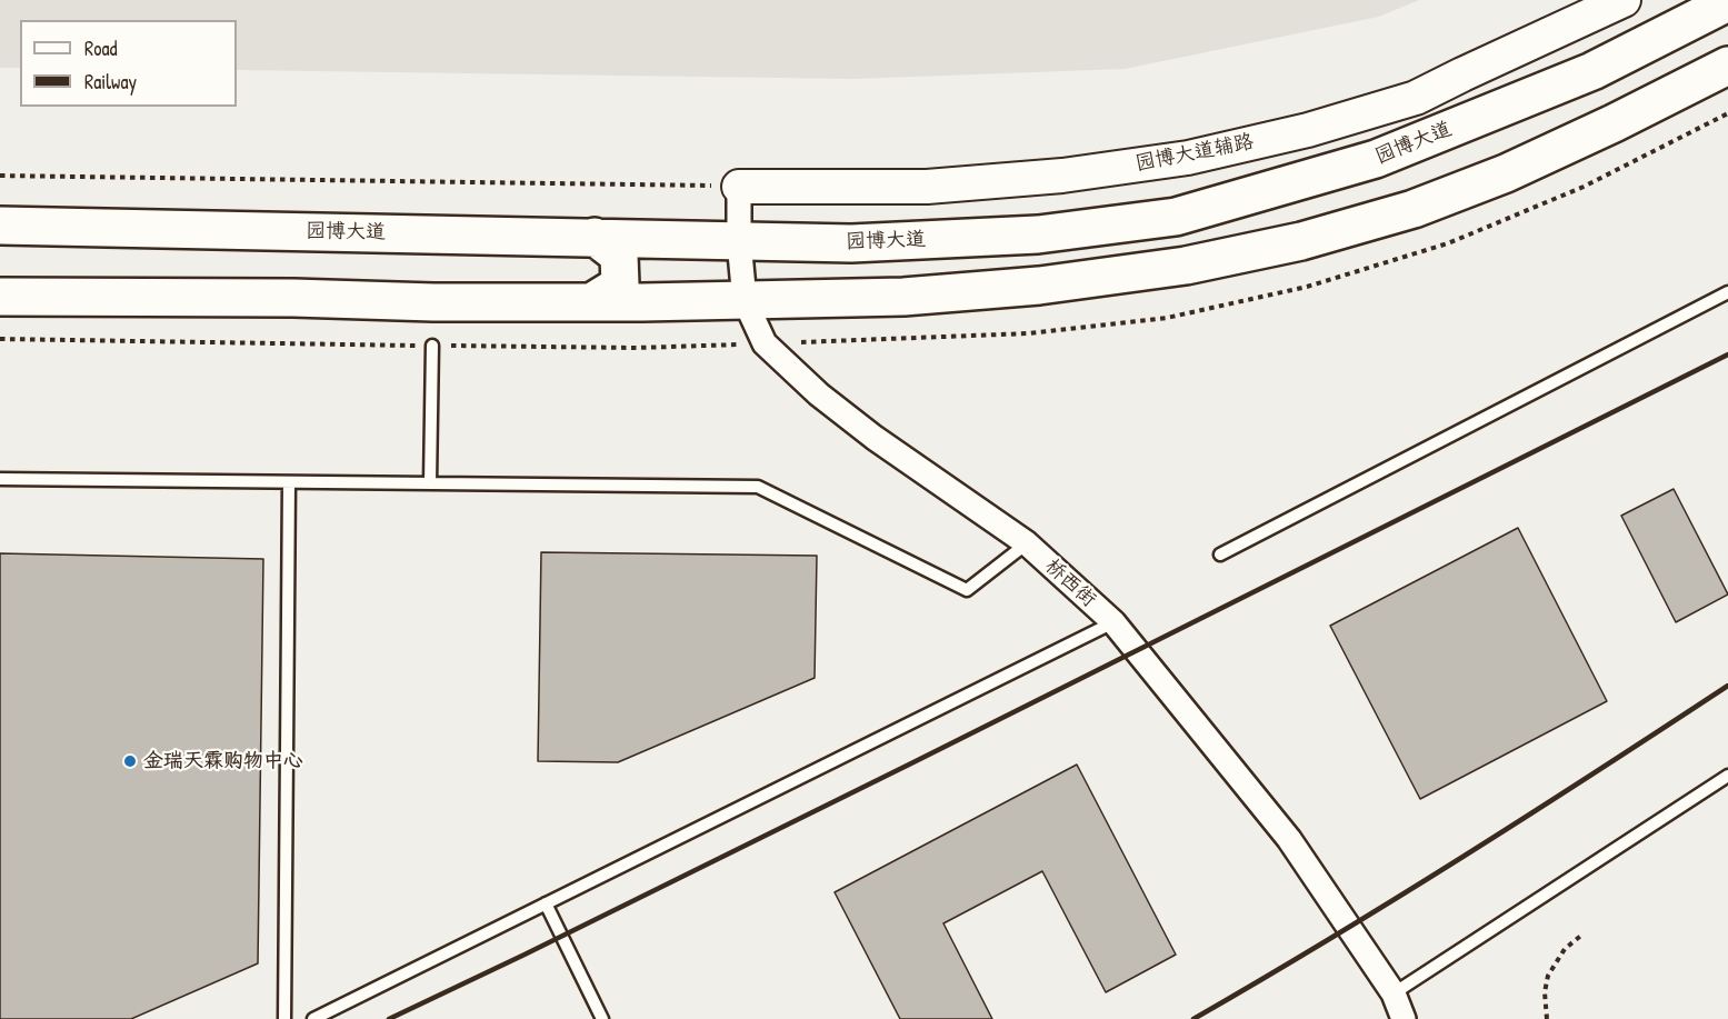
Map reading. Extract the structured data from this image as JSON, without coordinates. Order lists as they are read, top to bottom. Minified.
{"streets":{"main road":["园博大道"],"street":["园博大道辅路","桥西街"]},"crossings":[["园博大道","桥西街"],["园博大道辅路","桥西街"]],"places":["金瑞天霖购物中心"],"legend":["Road","Railway"]}
